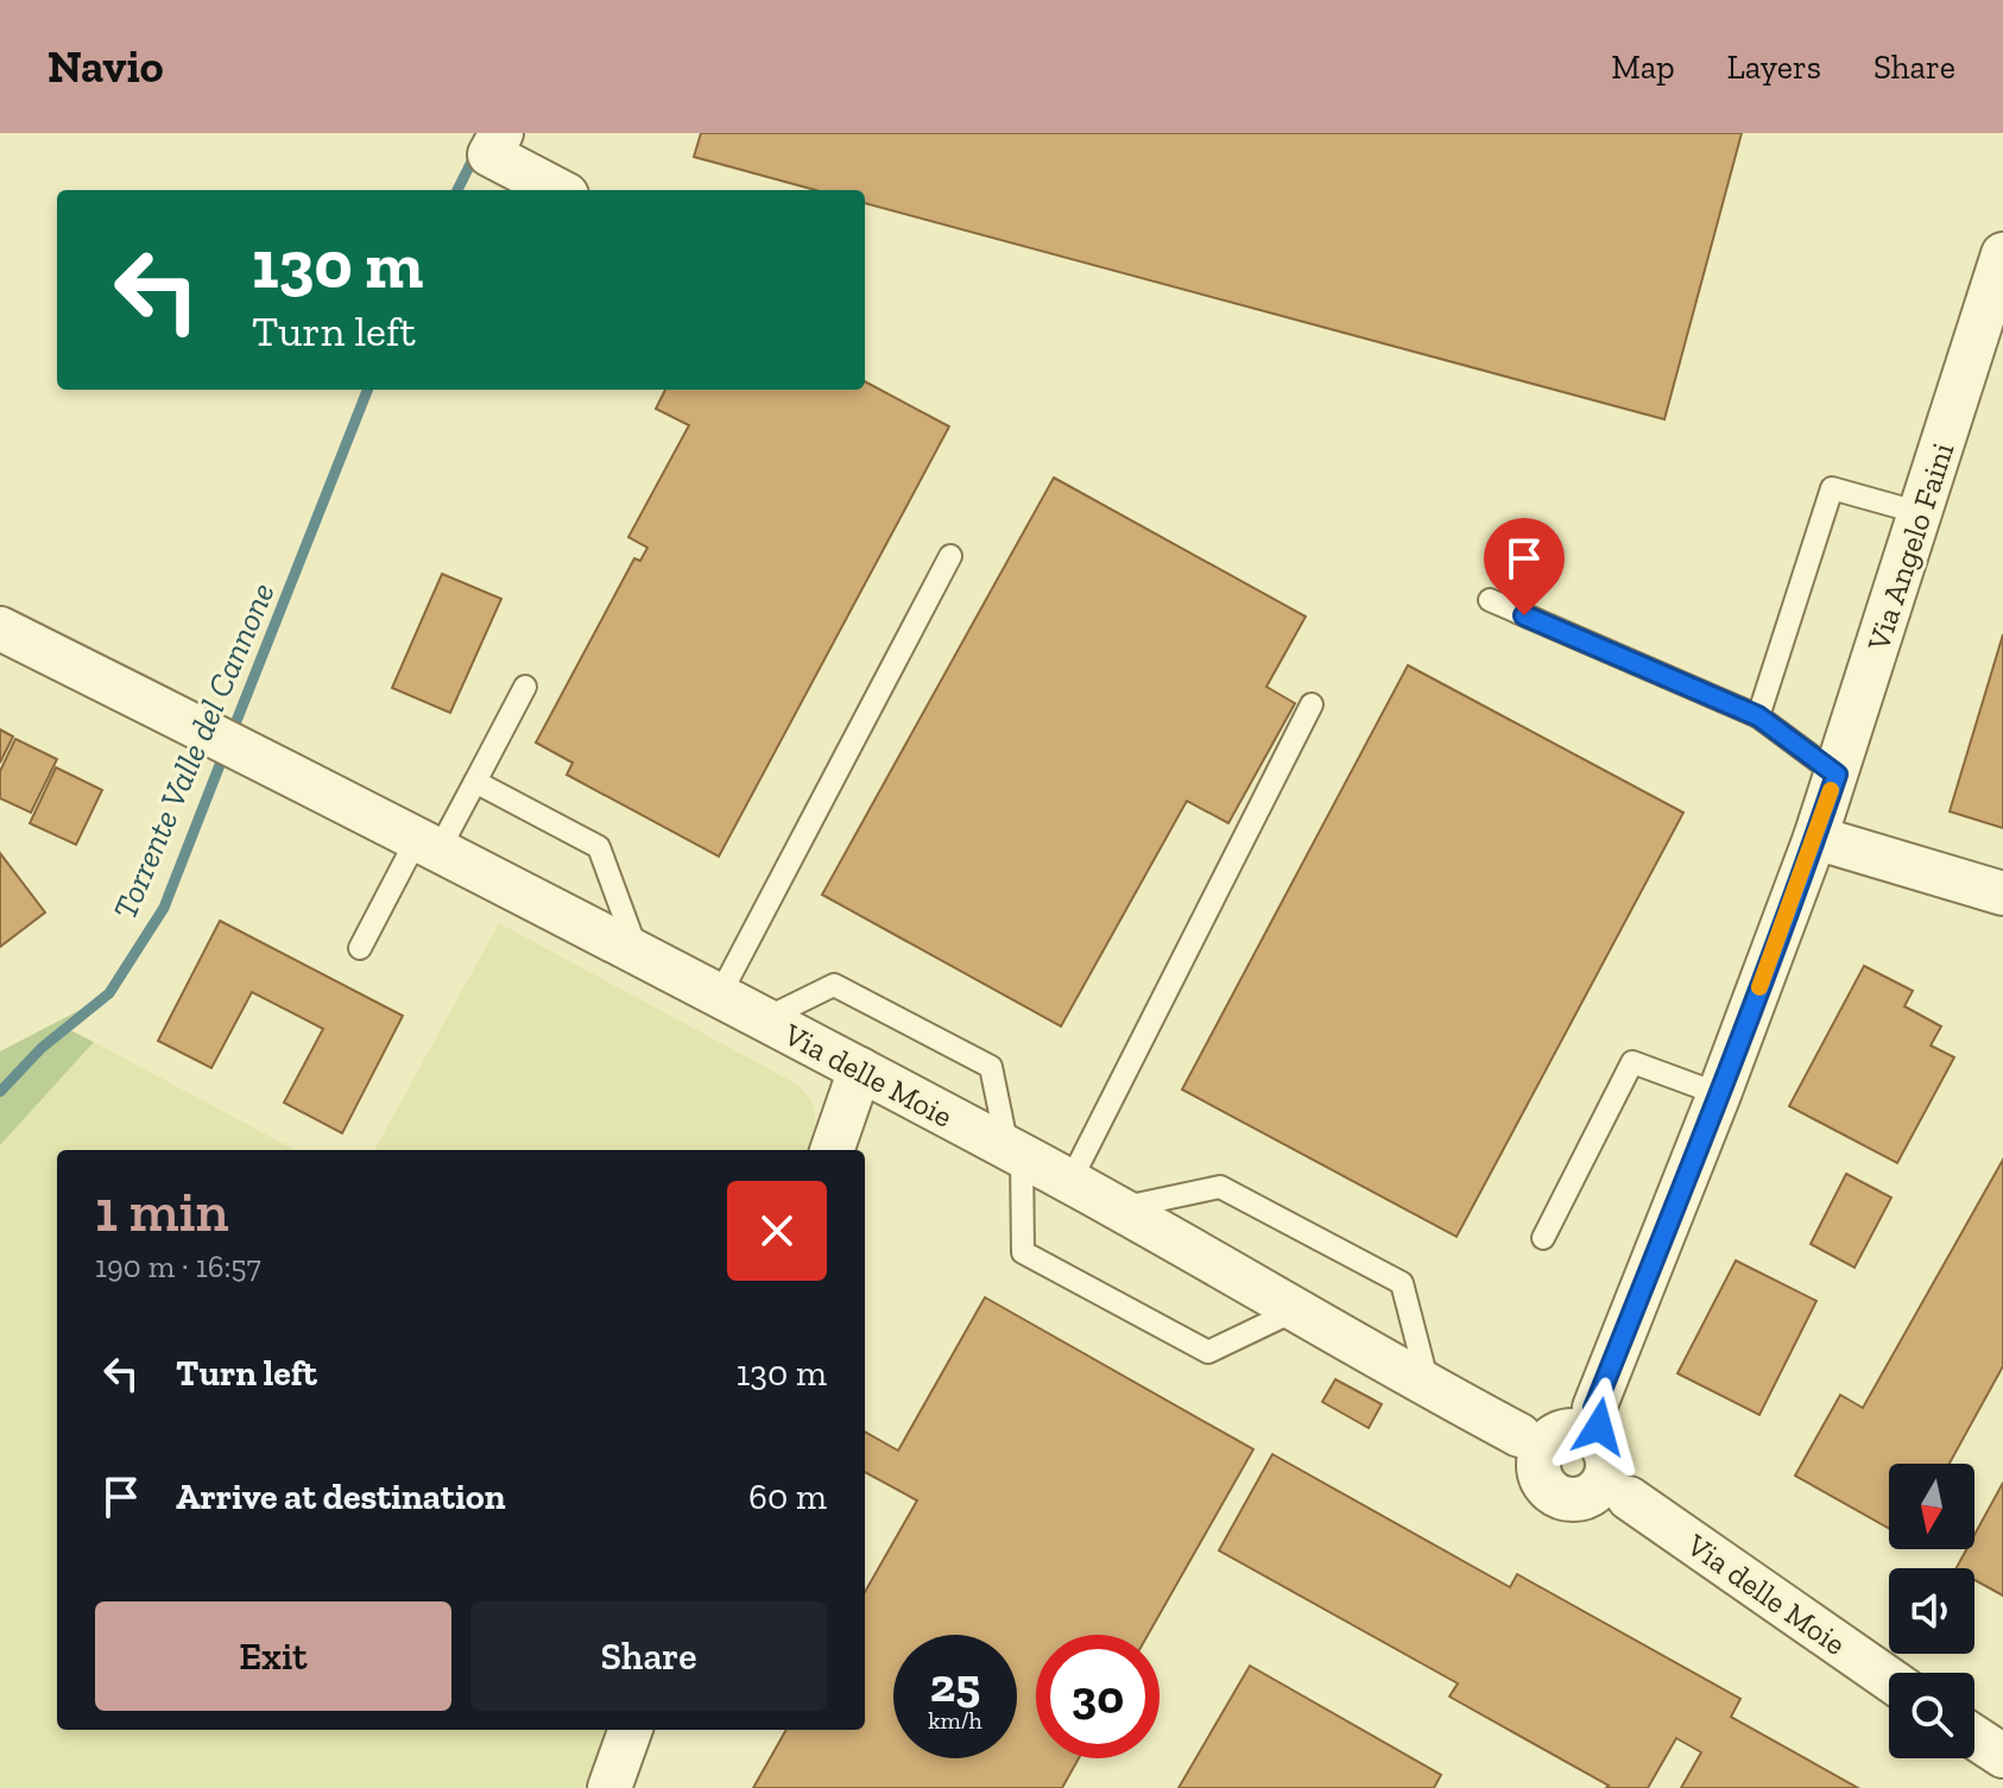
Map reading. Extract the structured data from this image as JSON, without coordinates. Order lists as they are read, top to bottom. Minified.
{"streets":{"street":["Via Angelo Faini","Via delle Moie"]},"crossings":[["Via Angelo Faini","Via delle Moie"]],"water":["Torrente Valle del Cannone"],"north":"bottom","page":{"header":"Navio","nav":["Map","Layers","Share"],"turn":["130 m","Turn left"],"heading":["1 min","190 m · 16:57"],"list":[{"name":"Turn left","value":"130 m"},{"name":"Arrive at destination","value":"60 m"}],"buttons":["Exit","Share"],"speed":"25 km/h","limit":"30"}}
